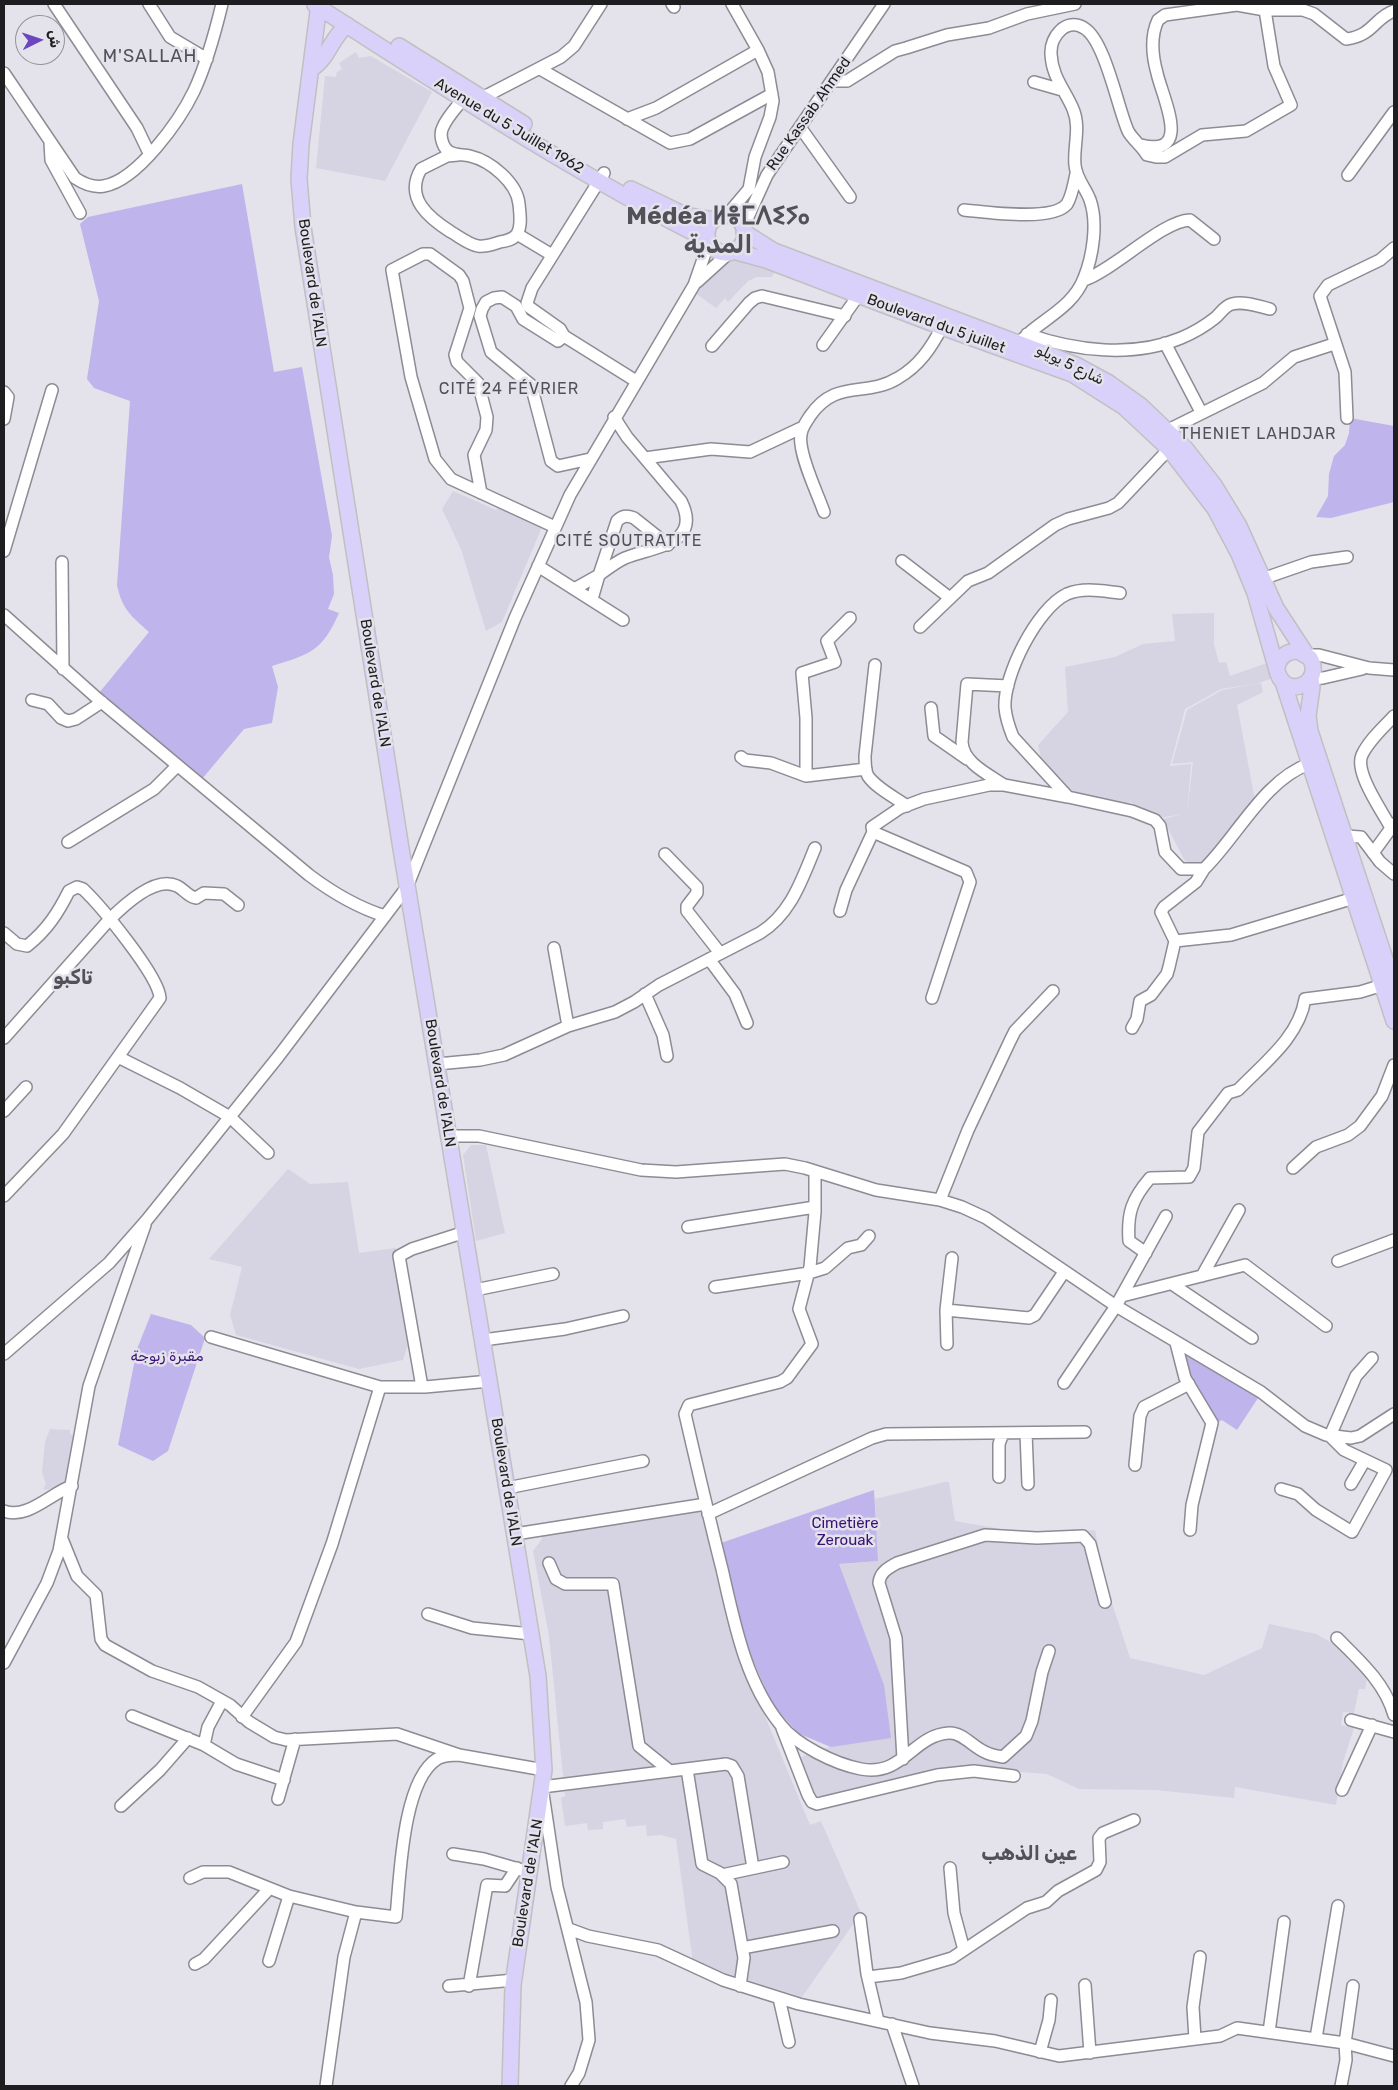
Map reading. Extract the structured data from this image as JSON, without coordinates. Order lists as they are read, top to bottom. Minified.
{"streets":{"main road":["Avenue du 5 Juillet 1962","Boulevard de l'ALN","Boulevard du 5 juillet","شارع 5 يويلو"],"street":["Rue Kassab Ahmed"]},"crossings":[["Rue Kassab Ahmed","Avenue du 5 Juillet 1962"],["Rue Kassab Ahmed","Boulevard du 5 juillet"],["Rue Kassab Ahmed","شارع 5 يويلو"],["Avenue du 5 Juillet 1962","Boulevard de l'ALN"],["Avenue du 5 Juillet 1962","Boulevard du 5 juillet"],["Avenue du 5 Juillet 1962","شارع 5 يويلو"],["Boulevard du 5 juillet","شارع 5 يويلو"]],"districts":["M'SALLAH","Médéa ⵍⴻⵎⴷⵉⵢⴰ المدية","CITÉ 24 FÉVRIER","THENIET LAHDJAR","CITÉ SOUTRATITE","تاكبو","عين الذهب"],"parks":["مقبرة زبوجة","Cimetière Zerouak"],"north":"right"}
